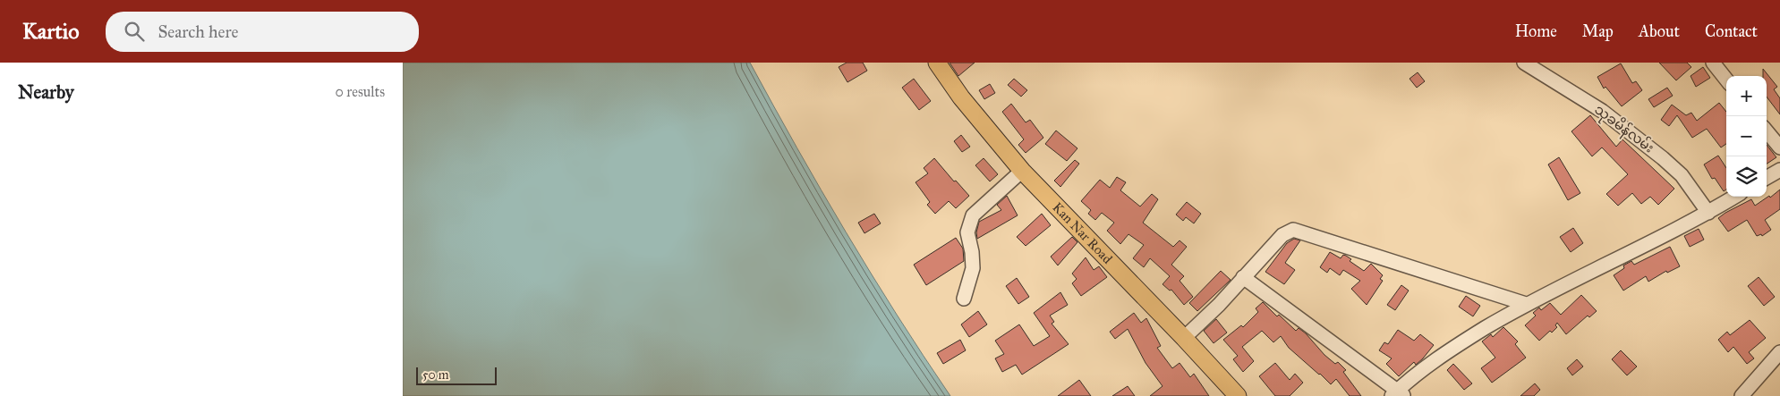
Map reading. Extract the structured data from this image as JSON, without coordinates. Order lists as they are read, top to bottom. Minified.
{"streets":{"main road":["Kan Nar Road"],"street":["သုခမိန်လမ်း"]},"scale_bar":"50 m","page":{"header":"Kartio","search":"Search here","nav":["Home","Map","About","Contact"],"heading":["Nearby","0 results"],"map_buttons":["+","−"],"scale":"50 m"}}
